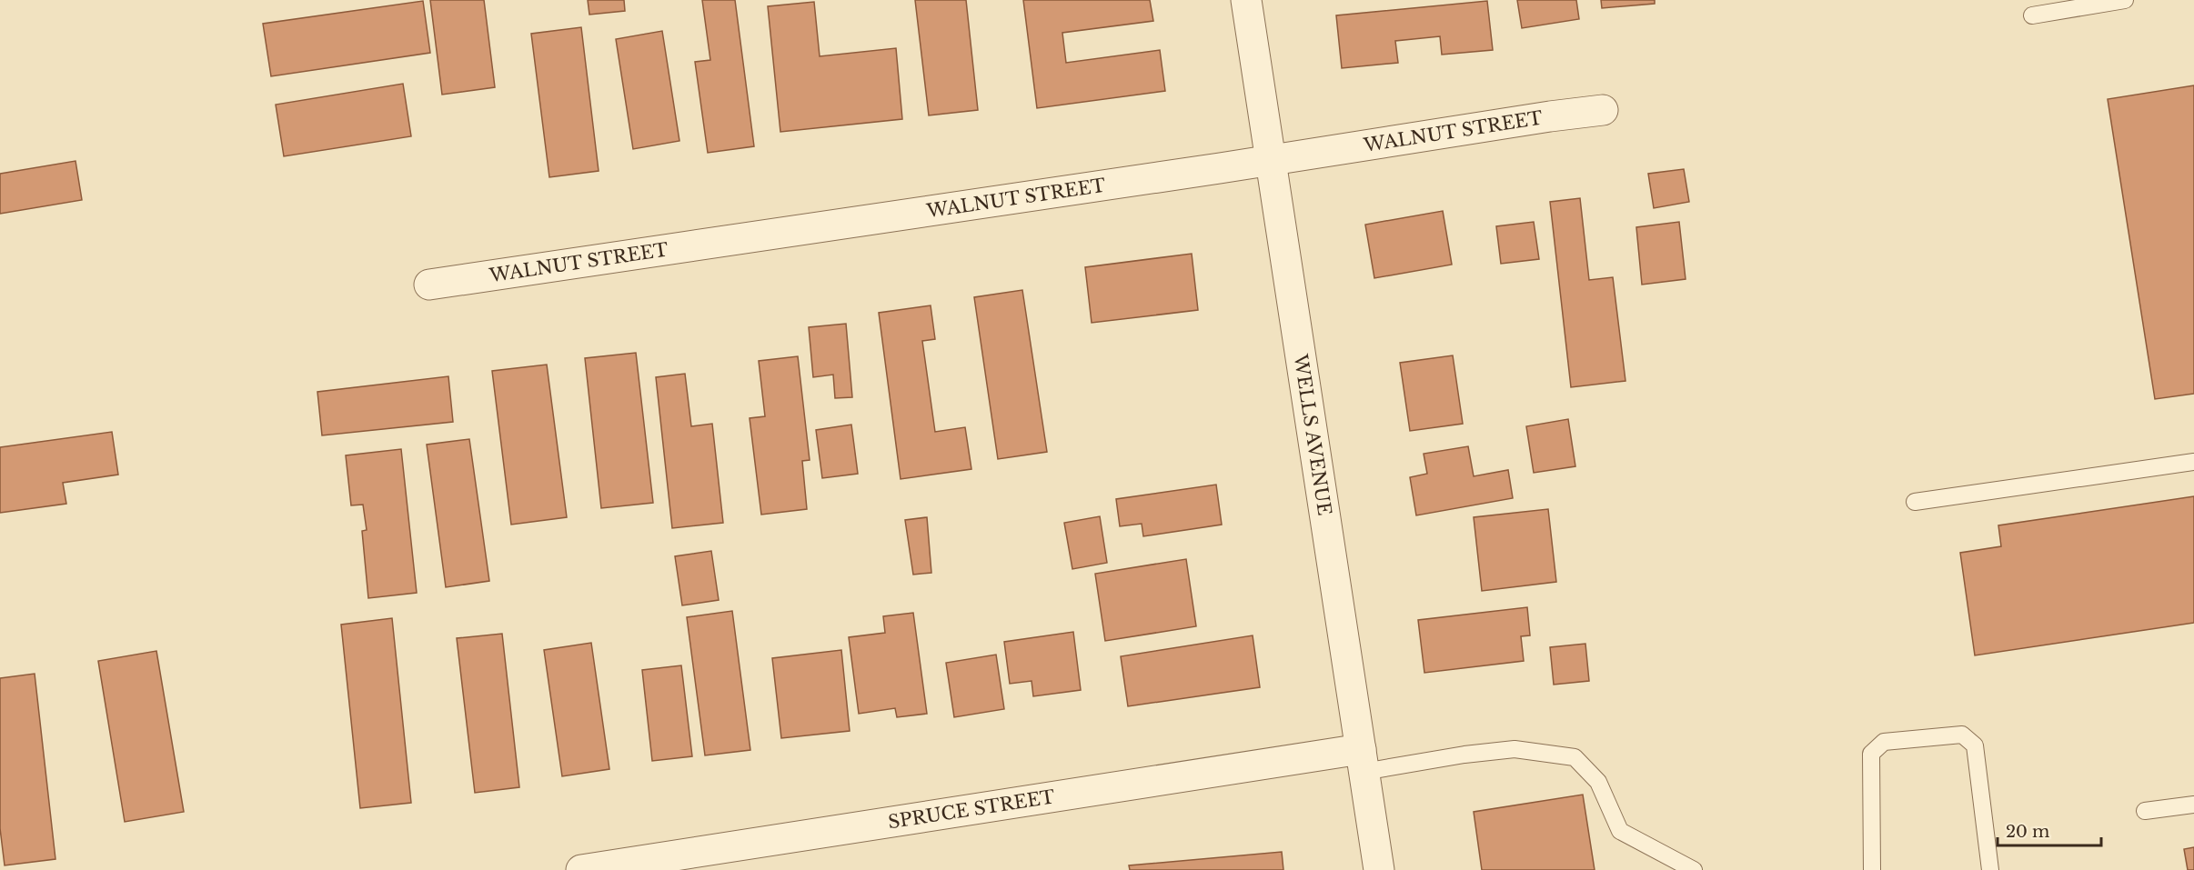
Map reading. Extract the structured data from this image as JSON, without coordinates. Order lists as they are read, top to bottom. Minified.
{"streets":{"street":["WALNUT STREET","WELLS AVENUE","SPRUCE STREET"]},"crossings":[["WALNUT STREET","WELLS AVENUE"],["WELLS AVENUE","SPRUCE STREET"]],"scale_bar":"20 m"}
